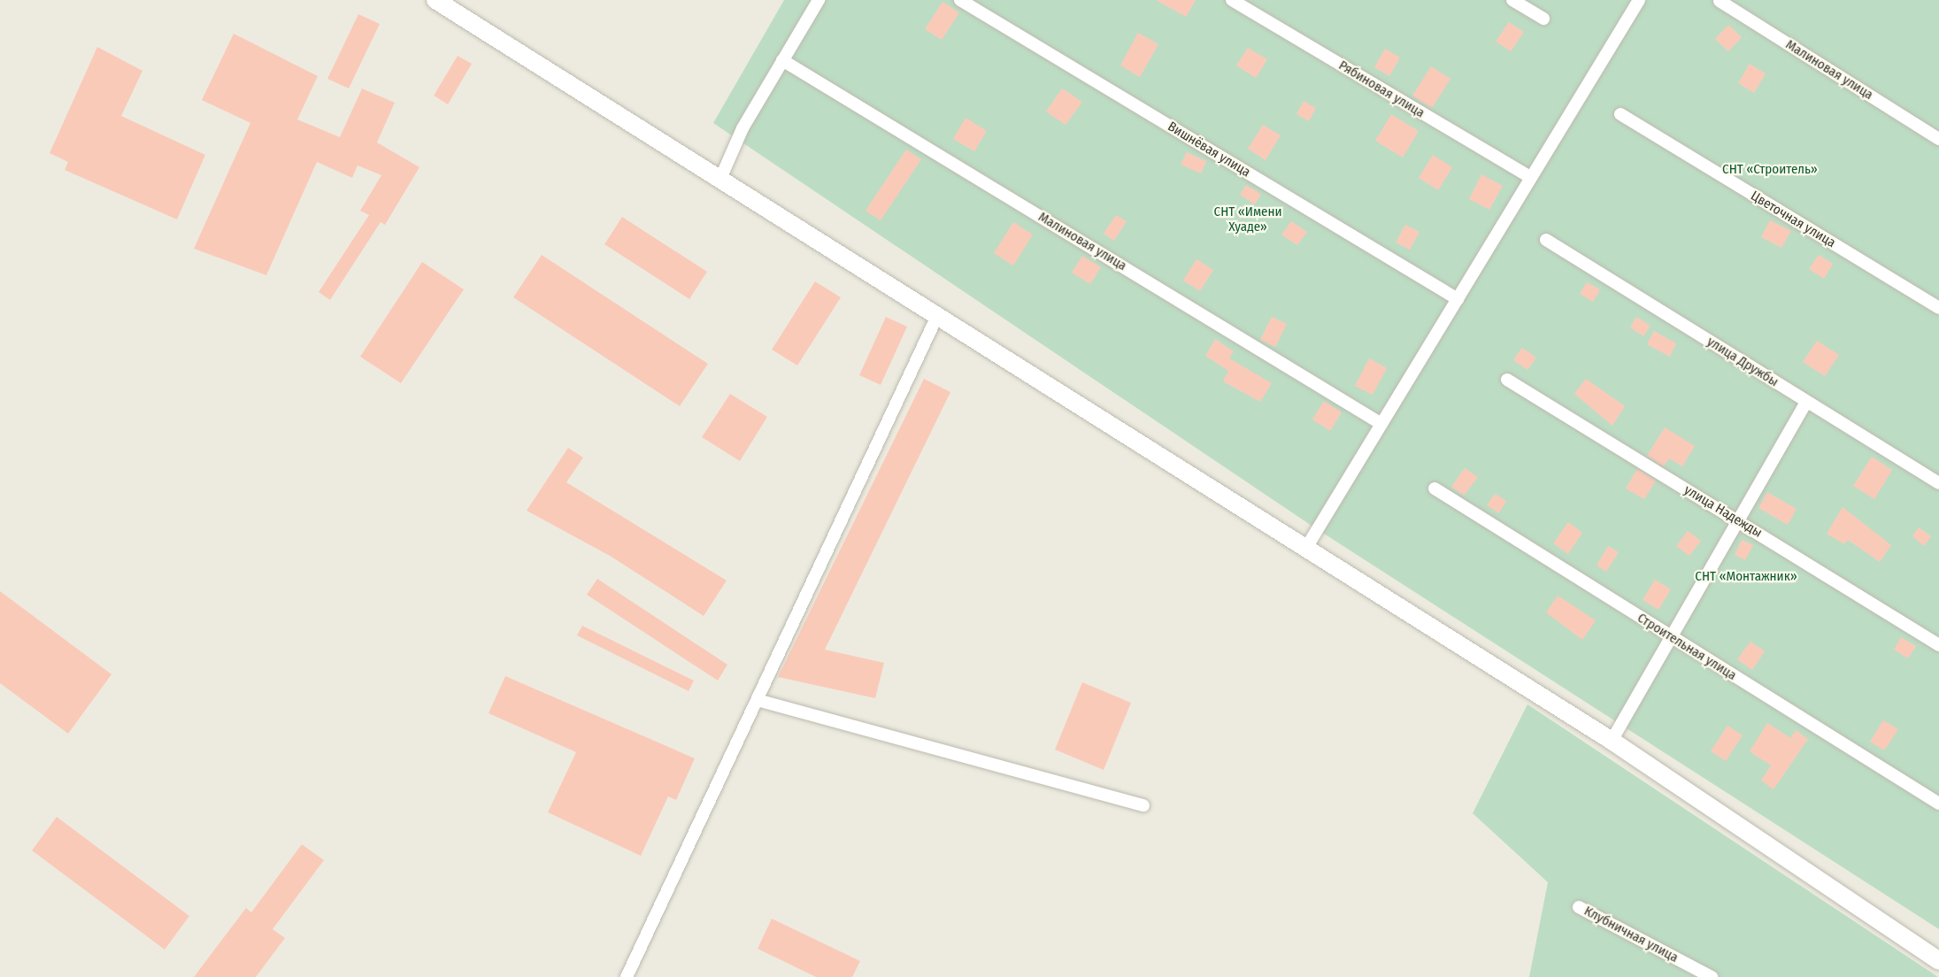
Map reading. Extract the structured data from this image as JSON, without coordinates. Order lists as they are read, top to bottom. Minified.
{"streets":{"street":["Малиновая улица","Рябиновая улица","Вишнёвая улица","Цветочная улица","улица Дружбы","улица Надежды","Строительная улица","Клубничная улица"]},"parks":["СНТ «Строитель»","СНТ «Имени Хуаде»","СНТ «Монтажник»"]}
